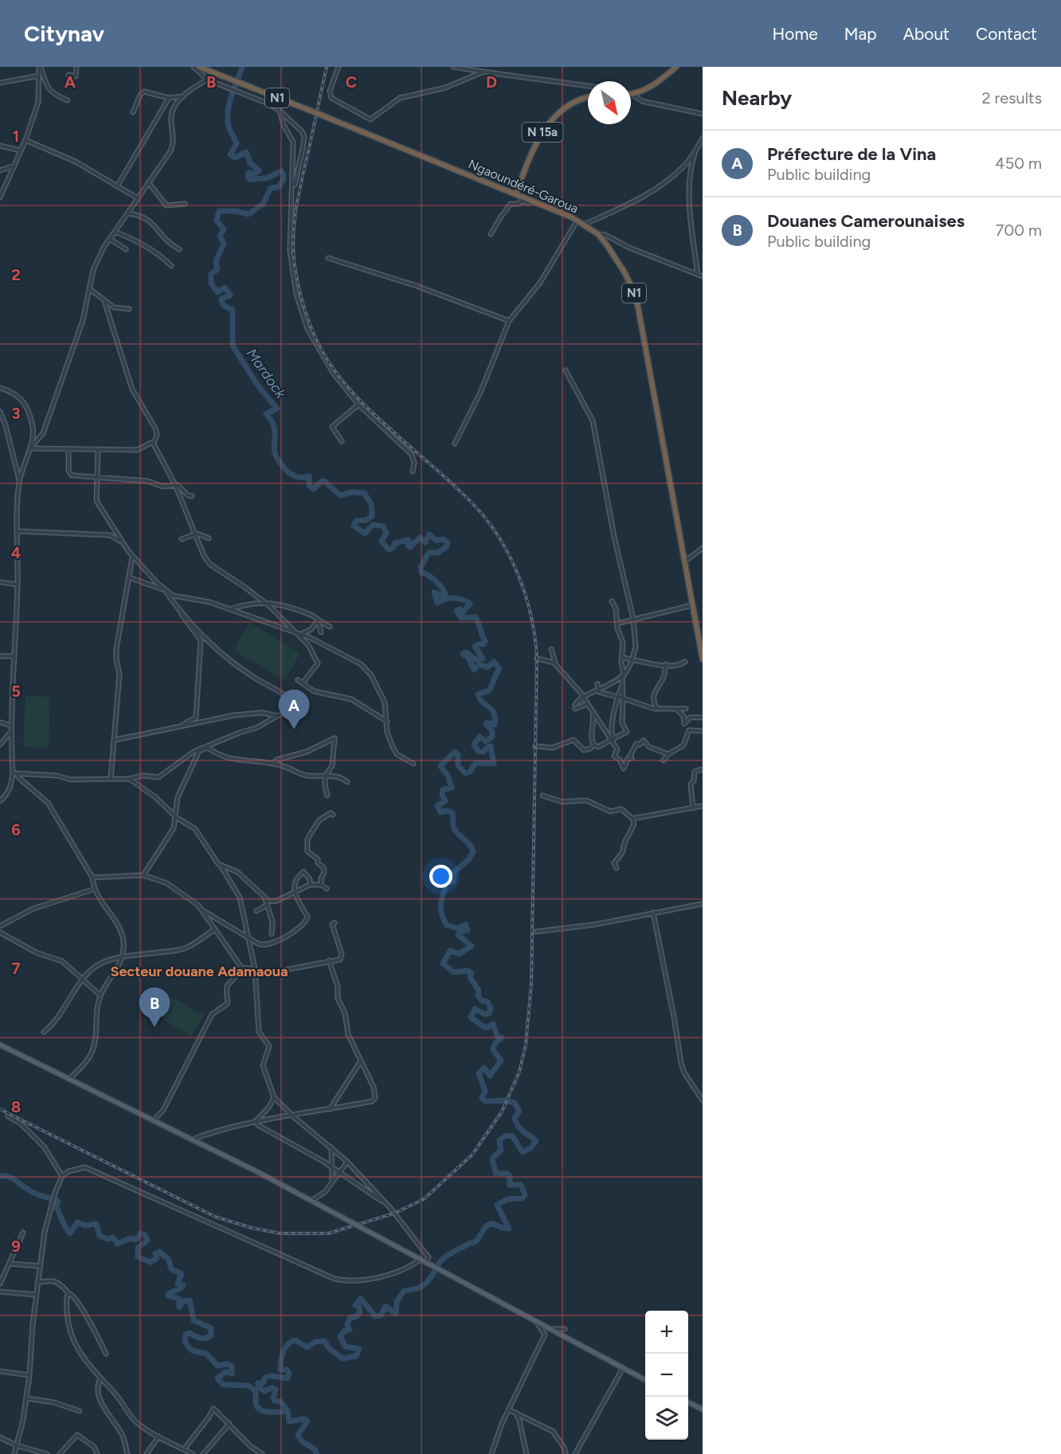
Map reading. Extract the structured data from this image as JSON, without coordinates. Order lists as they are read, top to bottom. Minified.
{"streets":{"highway":["N1","N 15a","Ngaoundéré-Garoua"]},"crossings":[["N1","Ngaoundéré-Garoua"],["N 15a","Ngaoundéré-Garoua"]],"districts":["Secteur douane Adamaoua"],"water":["Mardock"],"north":"bottom right","page":{"header":"Citynav","nav":["Home","Map","About","Contact"],"heading":["Nearby","2 results"],"list":[{"mark":"A","name":"Préfecture de la Vina","note":"Public building","value":"450 m"},{"mark":"B","name":"Douanes Camerounaises","note":"Public building","value":"700 m"}],"pins":["A","B"],"map_buttons":["+","−"]},"grid":{"columns":["A","B","C","D"],"rows":["1","2","3","4","5","6","7","8","9"]}}
